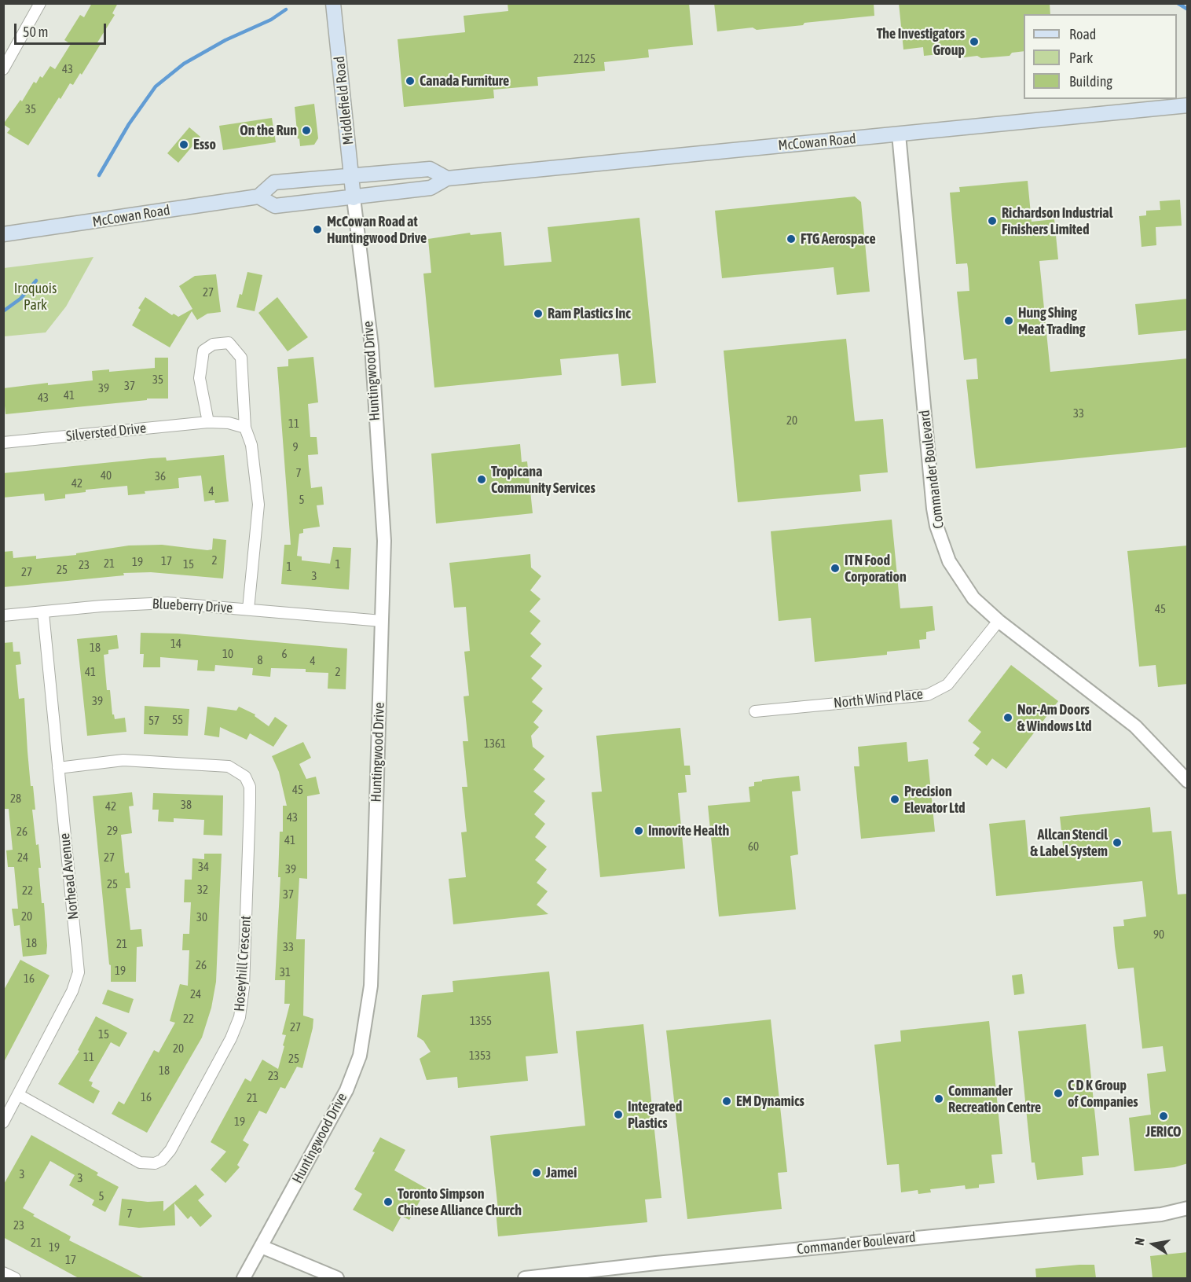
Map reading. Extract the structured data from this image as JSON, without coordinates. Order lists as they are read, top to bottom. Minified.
{"streets":{"main road":["Middlefield Road","McCowan Road"],"street":["Huntingwood Drive","Silversted Drive","Commander Boulevard","Blueberry Drive","North Wind Place","Norhead Avenue","Hoseyhill Crescent"]},"crossings":[["Middlefield Road","McCowan Road"],["Middlefield Road","Huntingwood Drive"],["McCowan Road","Huntingwood Drive"],["McCowan Road","Commander Boulevard"],["Huntingwood Drive","Blueberry Drive"],["Commander Boulevard","North Wind Place"],["Blueberry Drive","Norhead Avenue"],["Norhead Avenue","Hoseyhill Crescent"]],"parks":["Iroquois Park"],"places":["The Investigators Group","Canada Furniture","On the Run","Esso","Richardson Industrial Finishers Limited","McCowan Road at Huntingwood Drive","FTG Aerospace","Ram Plastics Inc","Hung Shing Meat Trading","Tropicana Community Services","ITN Food Corporation","Nor-Am Doors & Windows Ltd","Precision Elevator Ltd","Innovite Health","Allcan Stencil & Label System","C D K Group of Companies","Commander Recreation Centre","EM Dynamics","Integrated Plastics","JERICO","Jamei","Toronto Simpson Chinese Alliance Church"],"house_numbers":["2125","43","35","27","35","37","39","41","43","33","20","11","9","7","40","36","42","4","5","2","17","19","21","15","1","23","1","25","27","3","45","14","18","10","6","8","4","41","2","39","55","57","1361","45","28","38","42","43","29","26","41","60","24","27","34","39","25","32","22","37","20","30","90","18","21","33","26","19","31","16","24","22","1355","27","15","20","1353","11","25","18","23","16","21","19","3","3","5","7","23","21","19","17"],"legend":["Road","Park","Building"],"scale_bar":"50 m","north":"left"}
